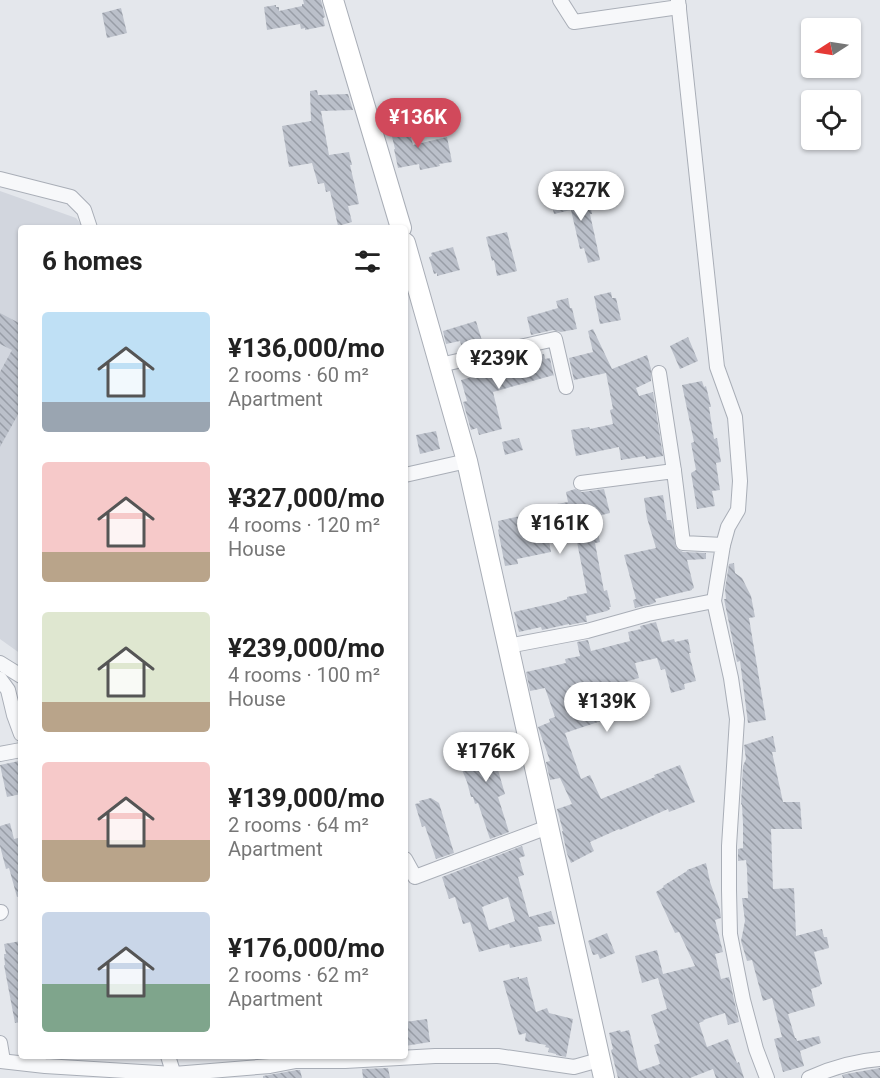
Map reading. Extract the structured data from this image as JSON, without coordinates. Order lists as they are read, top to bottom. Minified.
{"north":"left","page":{"price":["¥136K","¥327K","¥239K","¥161K","¥139K","¥176K"],"heading":"6 homes","list":[{"name":"¥136,000/mo","note":"2 rooms · 60 m² · Apartment"},{"name":"¥327,000/mo","note":"4 rooms · 120 m² · House"},{"name":"¥239,000/mo","note":"4 rooms · 100 m² · House"},{"name":"¥139,000/mo","note":"2 rooms · 64 m² · Apartment"},{"name":"¥176,000/mo","note":"2 rooms · 62 m² · Apartment"}]}}
